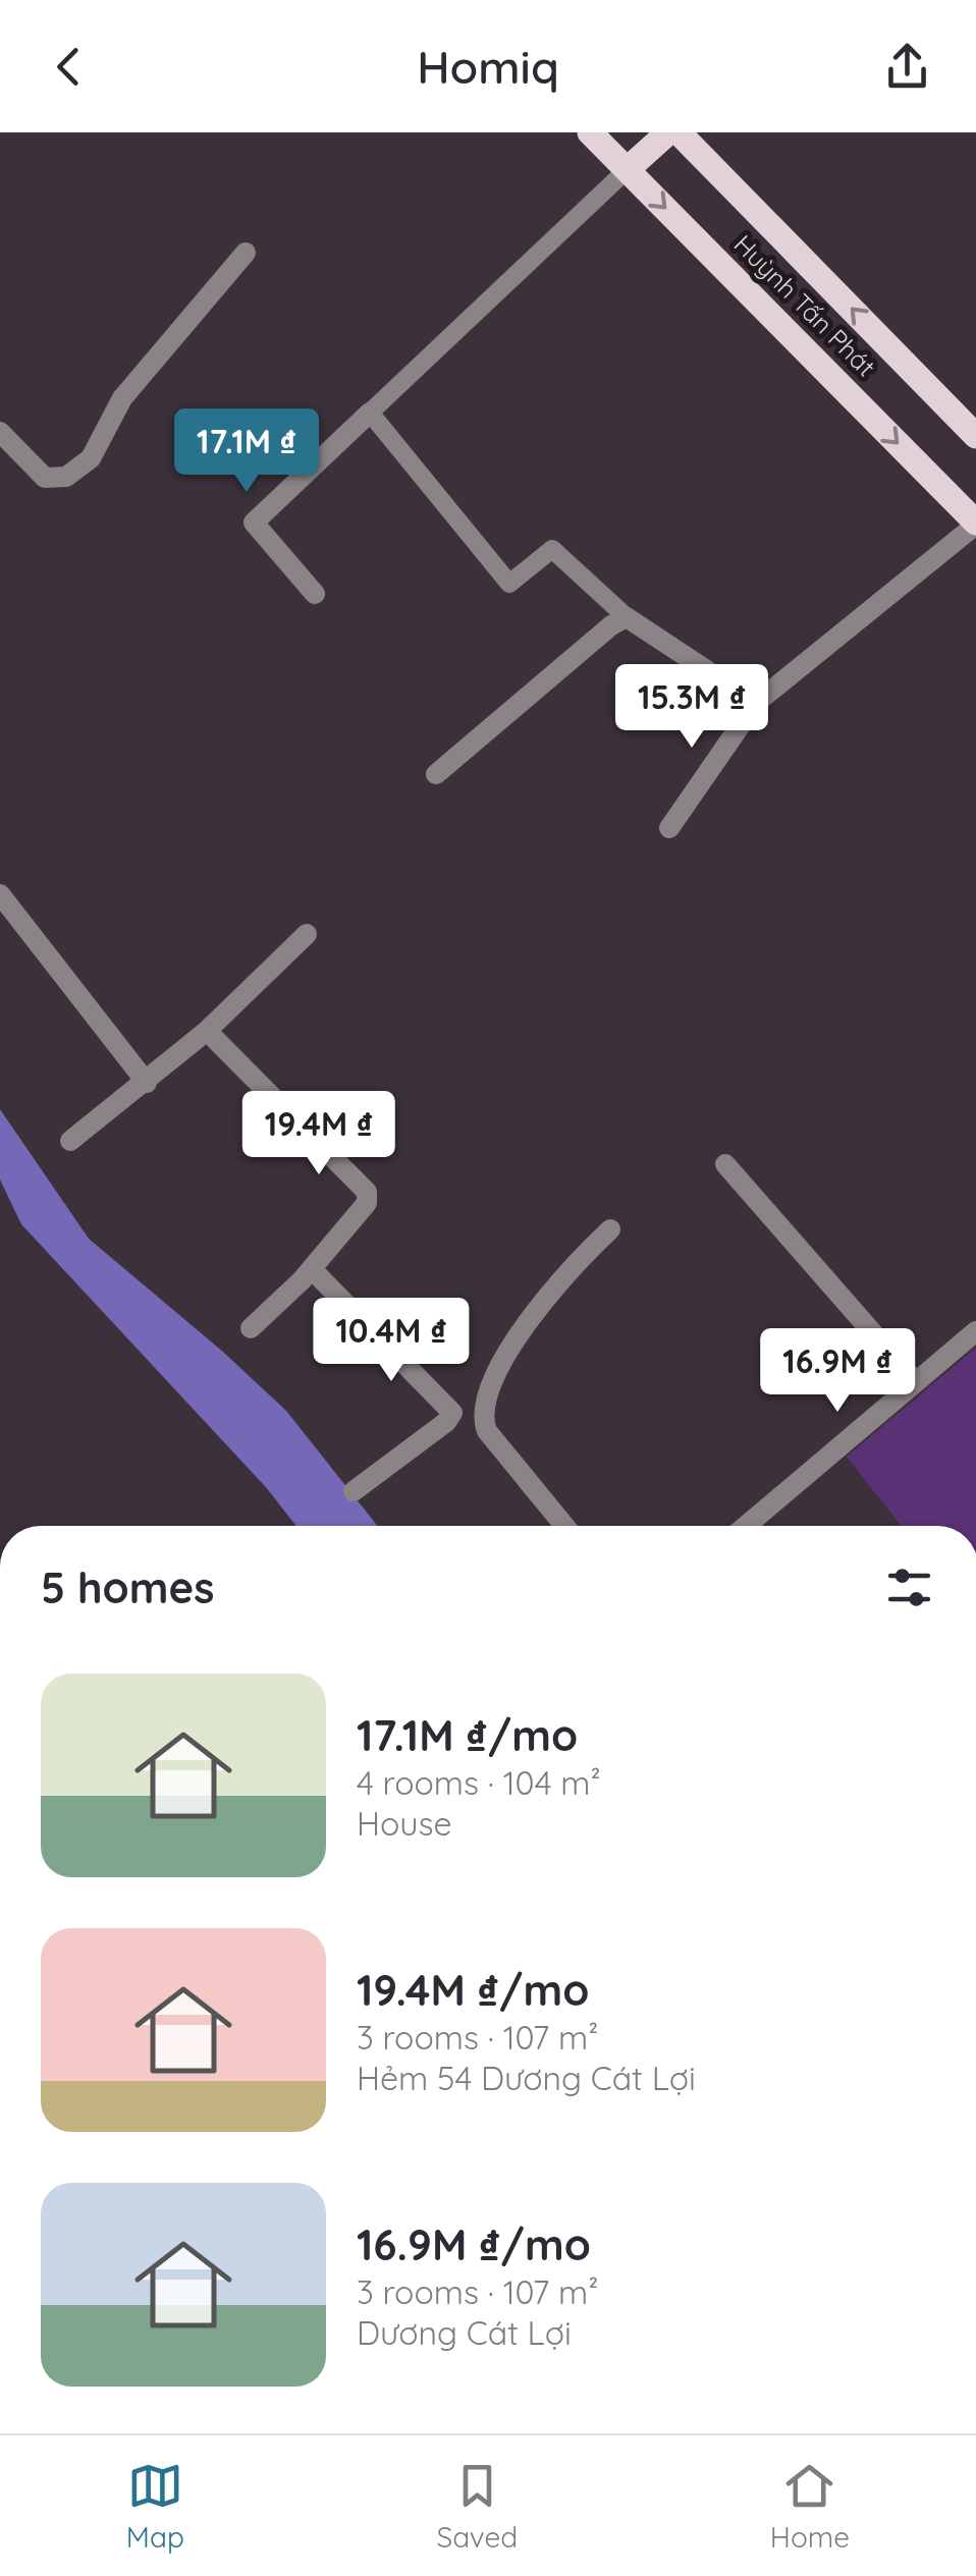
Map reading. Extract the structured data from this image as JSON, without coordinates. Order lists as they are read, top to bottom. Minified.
{"streets":{"main road":["Huỳnh Tấn Phát"]},"page":{"header":"Homiq","price":["17.1M ₫","15.3M ₫","19.4M ₫","10.4M ₫","16.9M ₫"],"heading":"5 homes","list":[{"name":"17.1M ₫/mo","note":"4 rooms · 104 m² · House"},{"name":"19.4M ₫/mo","note":"3 rooms · 107 m² · Hẻm 54 Dương Cát Lợi"},{"name":"16.9M ₫/mo","note":"3 rooms · 107 m² · Dương Cát Lợi"}],"tabs":["Map","Saved","Home"]}}
